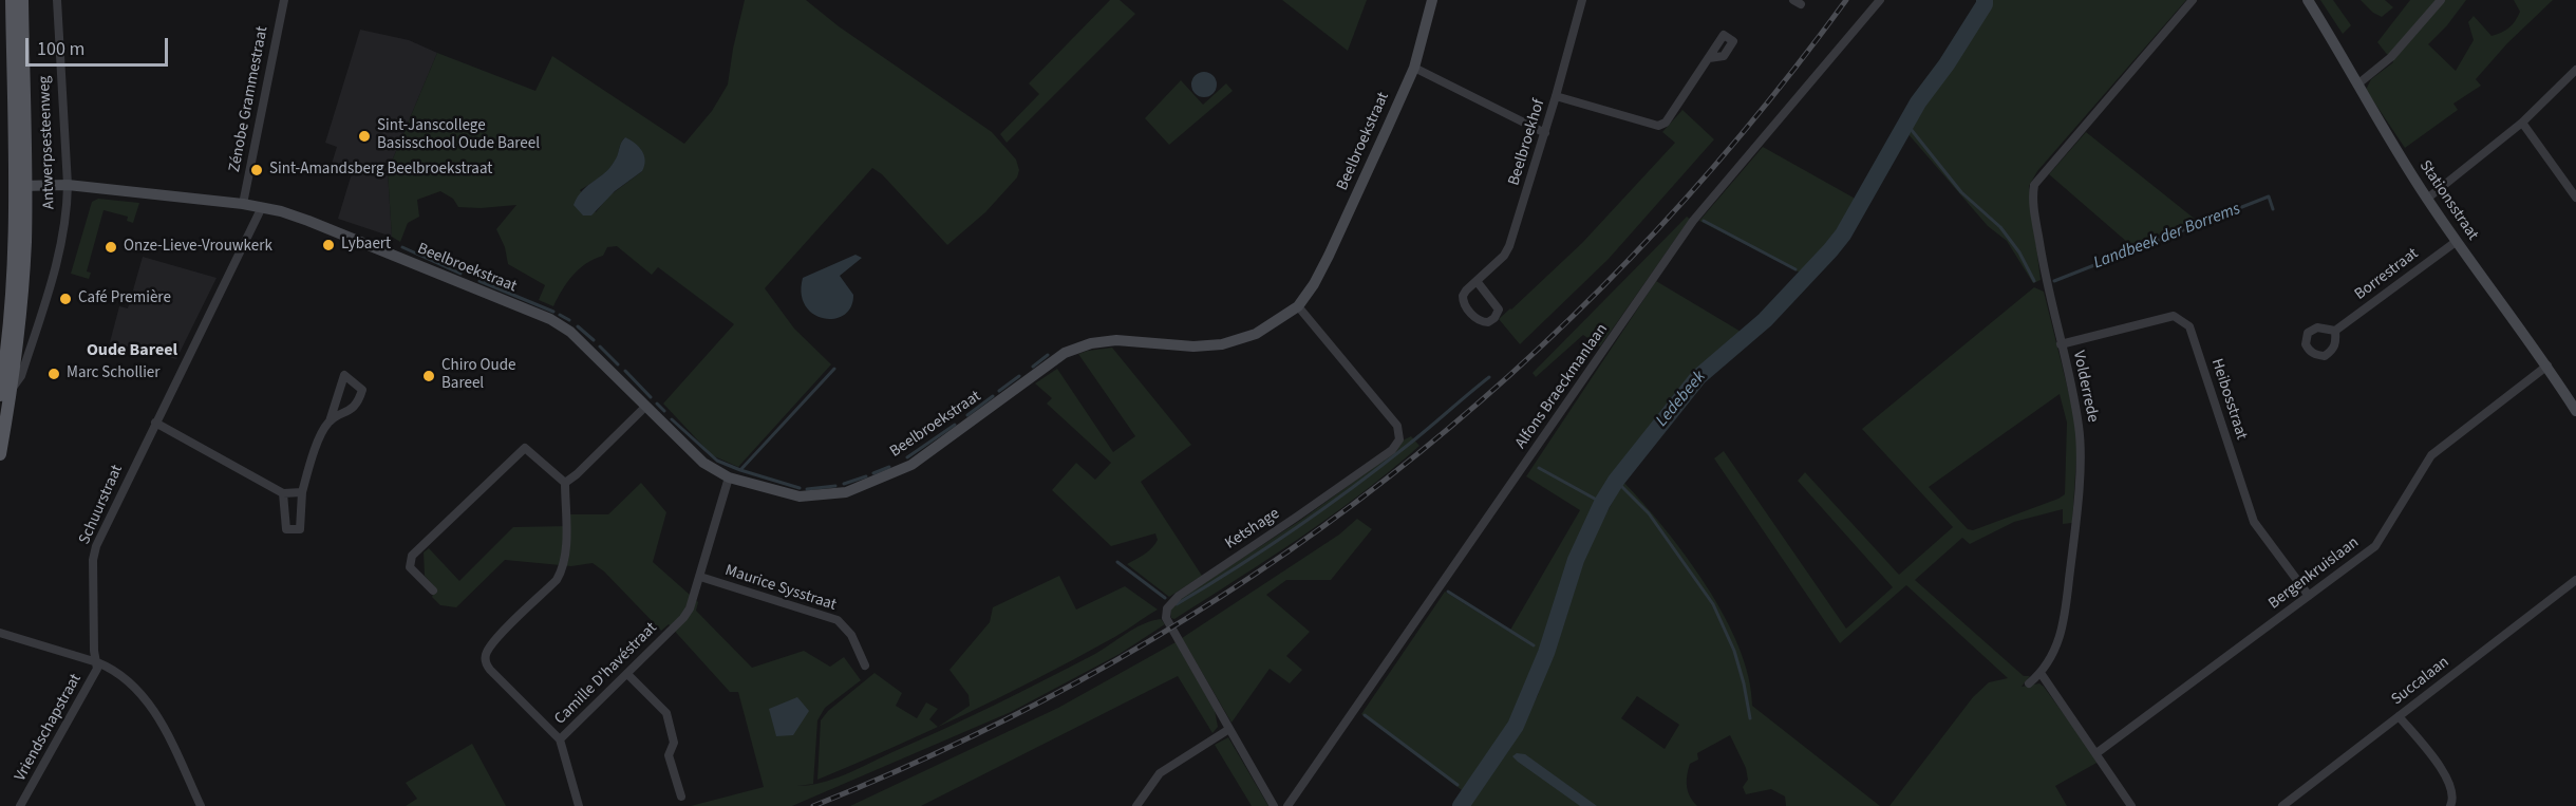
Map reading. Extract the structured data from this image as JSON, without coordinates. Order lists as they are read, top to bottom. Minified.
{"streets":{"main road":["Antwerpsesteenweg"],"street":["Zénobe Grammestraat","Beelbroekstraat","Beelbroekhof","Stationsstraat","Borrestraat","Alfons Braeckmanlaan","Volderrede","Heibosstraat","Schuurstraat","Ketshage","Bergenkruislaan","Maurice Sysstraat","Camille D'havéstraat","Succalaan","Vriendschapstraat"]},"crossings":[["Zénobe Grammestraat","Beelbroekstraat"],["Beelbroekstraat","Antwerpsesteenweg"],["Beelbroekstraat","Schuurstraat"],["Beelbroekstraat","Ketshage"],["Beelbroekstraat","Camille D'havéstraat"],["Stationsstraat","Borrestraat"],["Stationsstraat","Bergenkruislaan"],["Volderrede","Heibosstraat"],["Heibosstraat","Bergenkruislaan"],["Schuurstraat","Vriendschapstraat"],["Maurice Sysstraat","Camille D'havéstraat"]],"districts":["Oude Bareel"],"water":["Landbeek der Borrems","Ledebeek"],"places":["Sint-Janscollege Basisschool Oude Bareel","Sint-Amandsberg Beelbroekstraat","Lybaert","Onze-Lieve-Vrouwkerk","Café Première","Marc Schollier","Chiro Oude Bareel"],"scale_bar":"100 m"}
